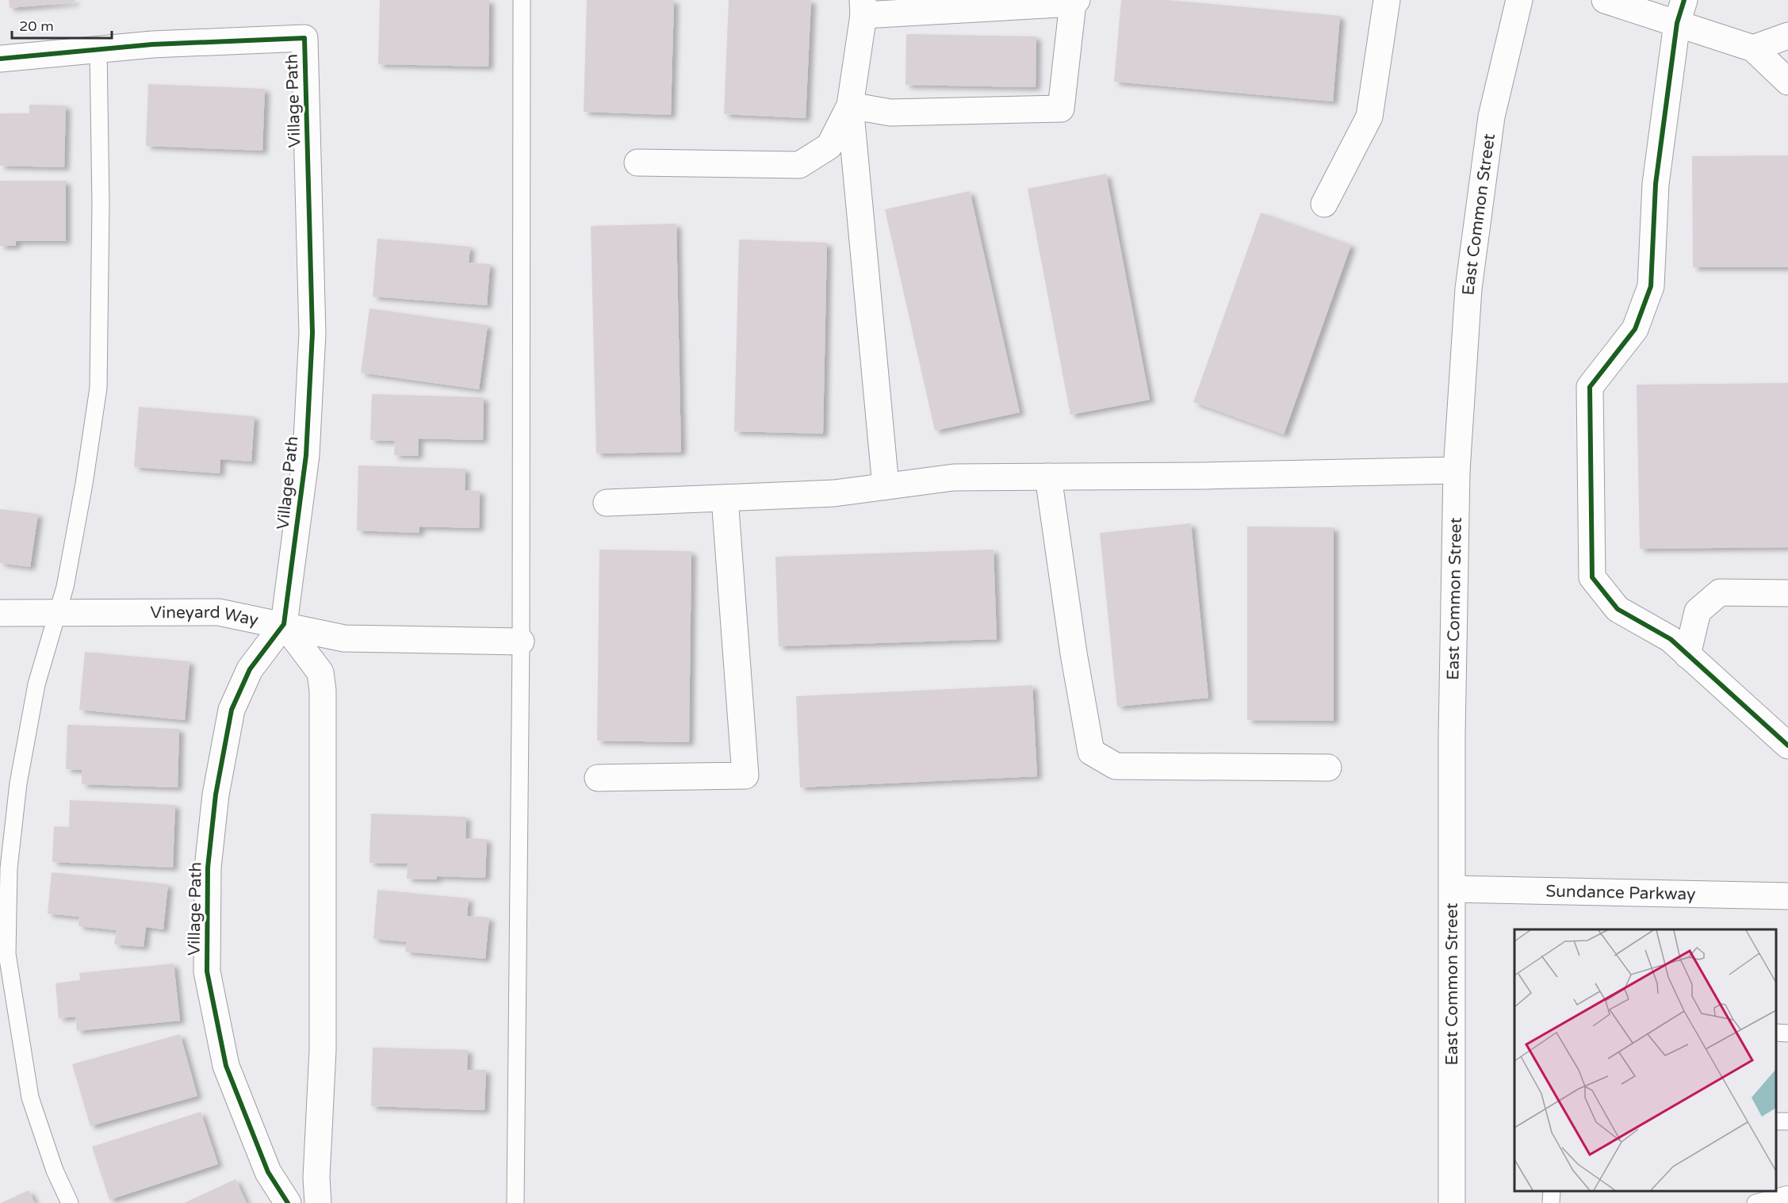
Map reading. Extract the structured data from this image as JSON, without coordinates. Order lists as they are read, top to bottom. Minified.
{"streets":{"street":["Village Path","East Common Street","Vineyard Way","Sundance Parkway"]},"crossings":[["Village Path","Vineyard Way"],["East Common Street","Sundance Parkway"]],"scale_bar":"20 m"}
